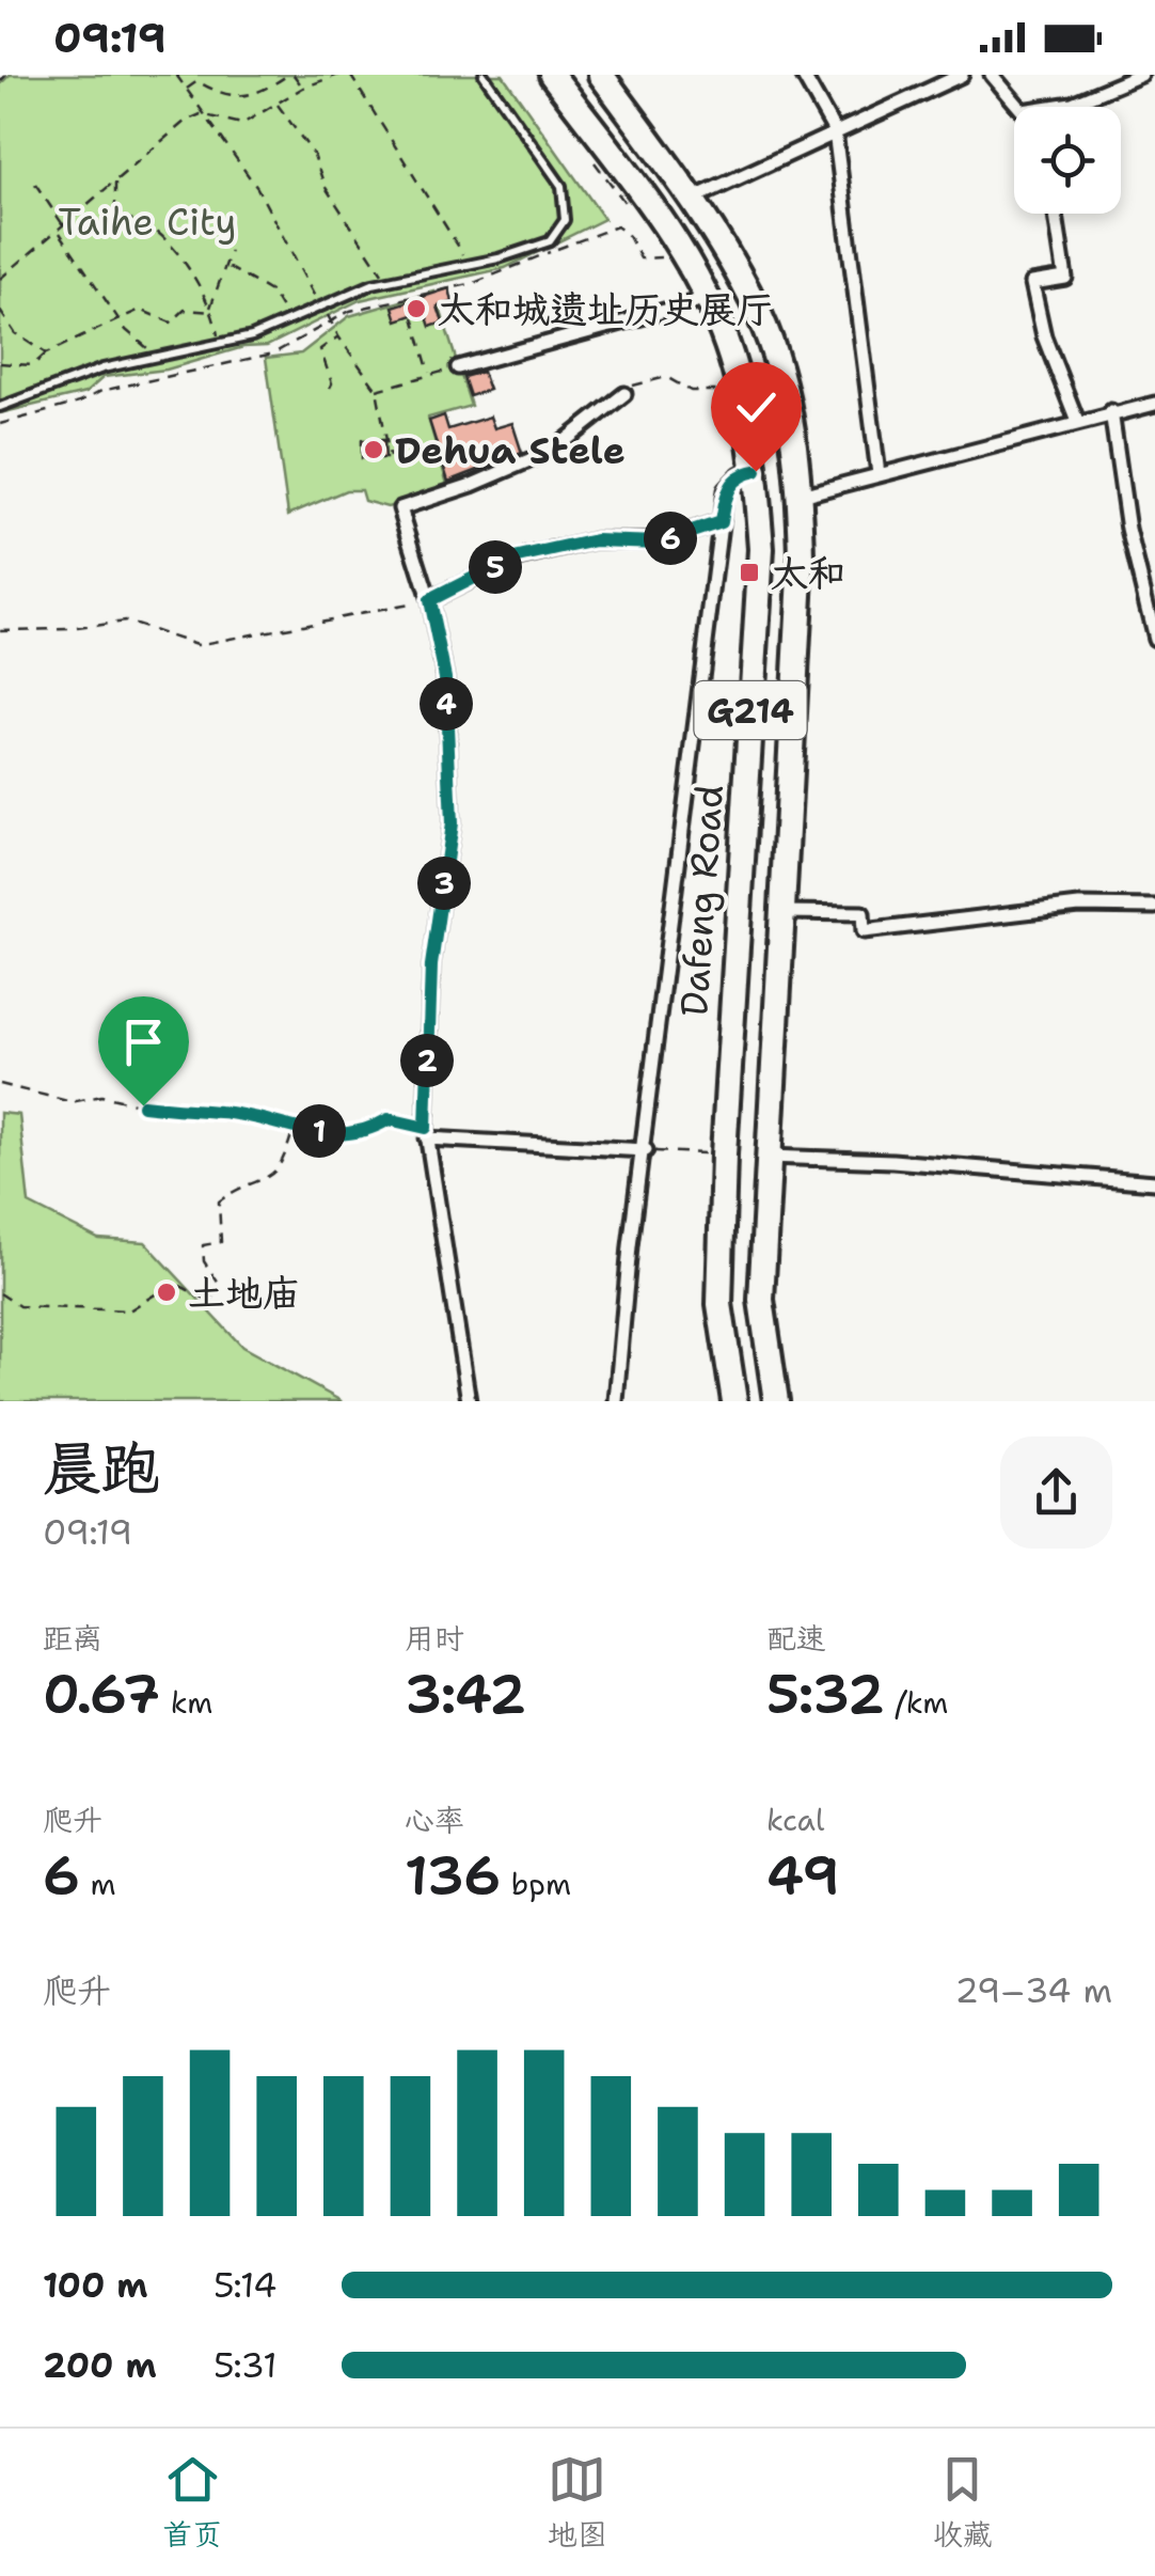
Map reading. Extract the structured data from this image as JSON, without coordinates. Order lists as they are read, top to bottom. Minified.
{"streets":{"highway":["G214","Dafeng Road"]},"parks":["Taihe City"],"places":{"other":["太和城遗址历史展厅","Dehua Stele","土地庙"],"transit":["太和"]},"page":{"status":"09:19","pins":["6","5","4","3","2","1"],"heading":["晨跑","09:19"],"stats":[["距离","0.67 km"],["用时","3:42"],["配速","5:32 /km"],["爬升","6 m"],["心率","136 bpm"],["kcal","49"]],"chart":["爬升","29–34 m"],"list":[{"name":"100 m","note":"5:14"},{"name":"200 m","note":"5:31"}],"tabs":["首页","地图","收藏"]}}
